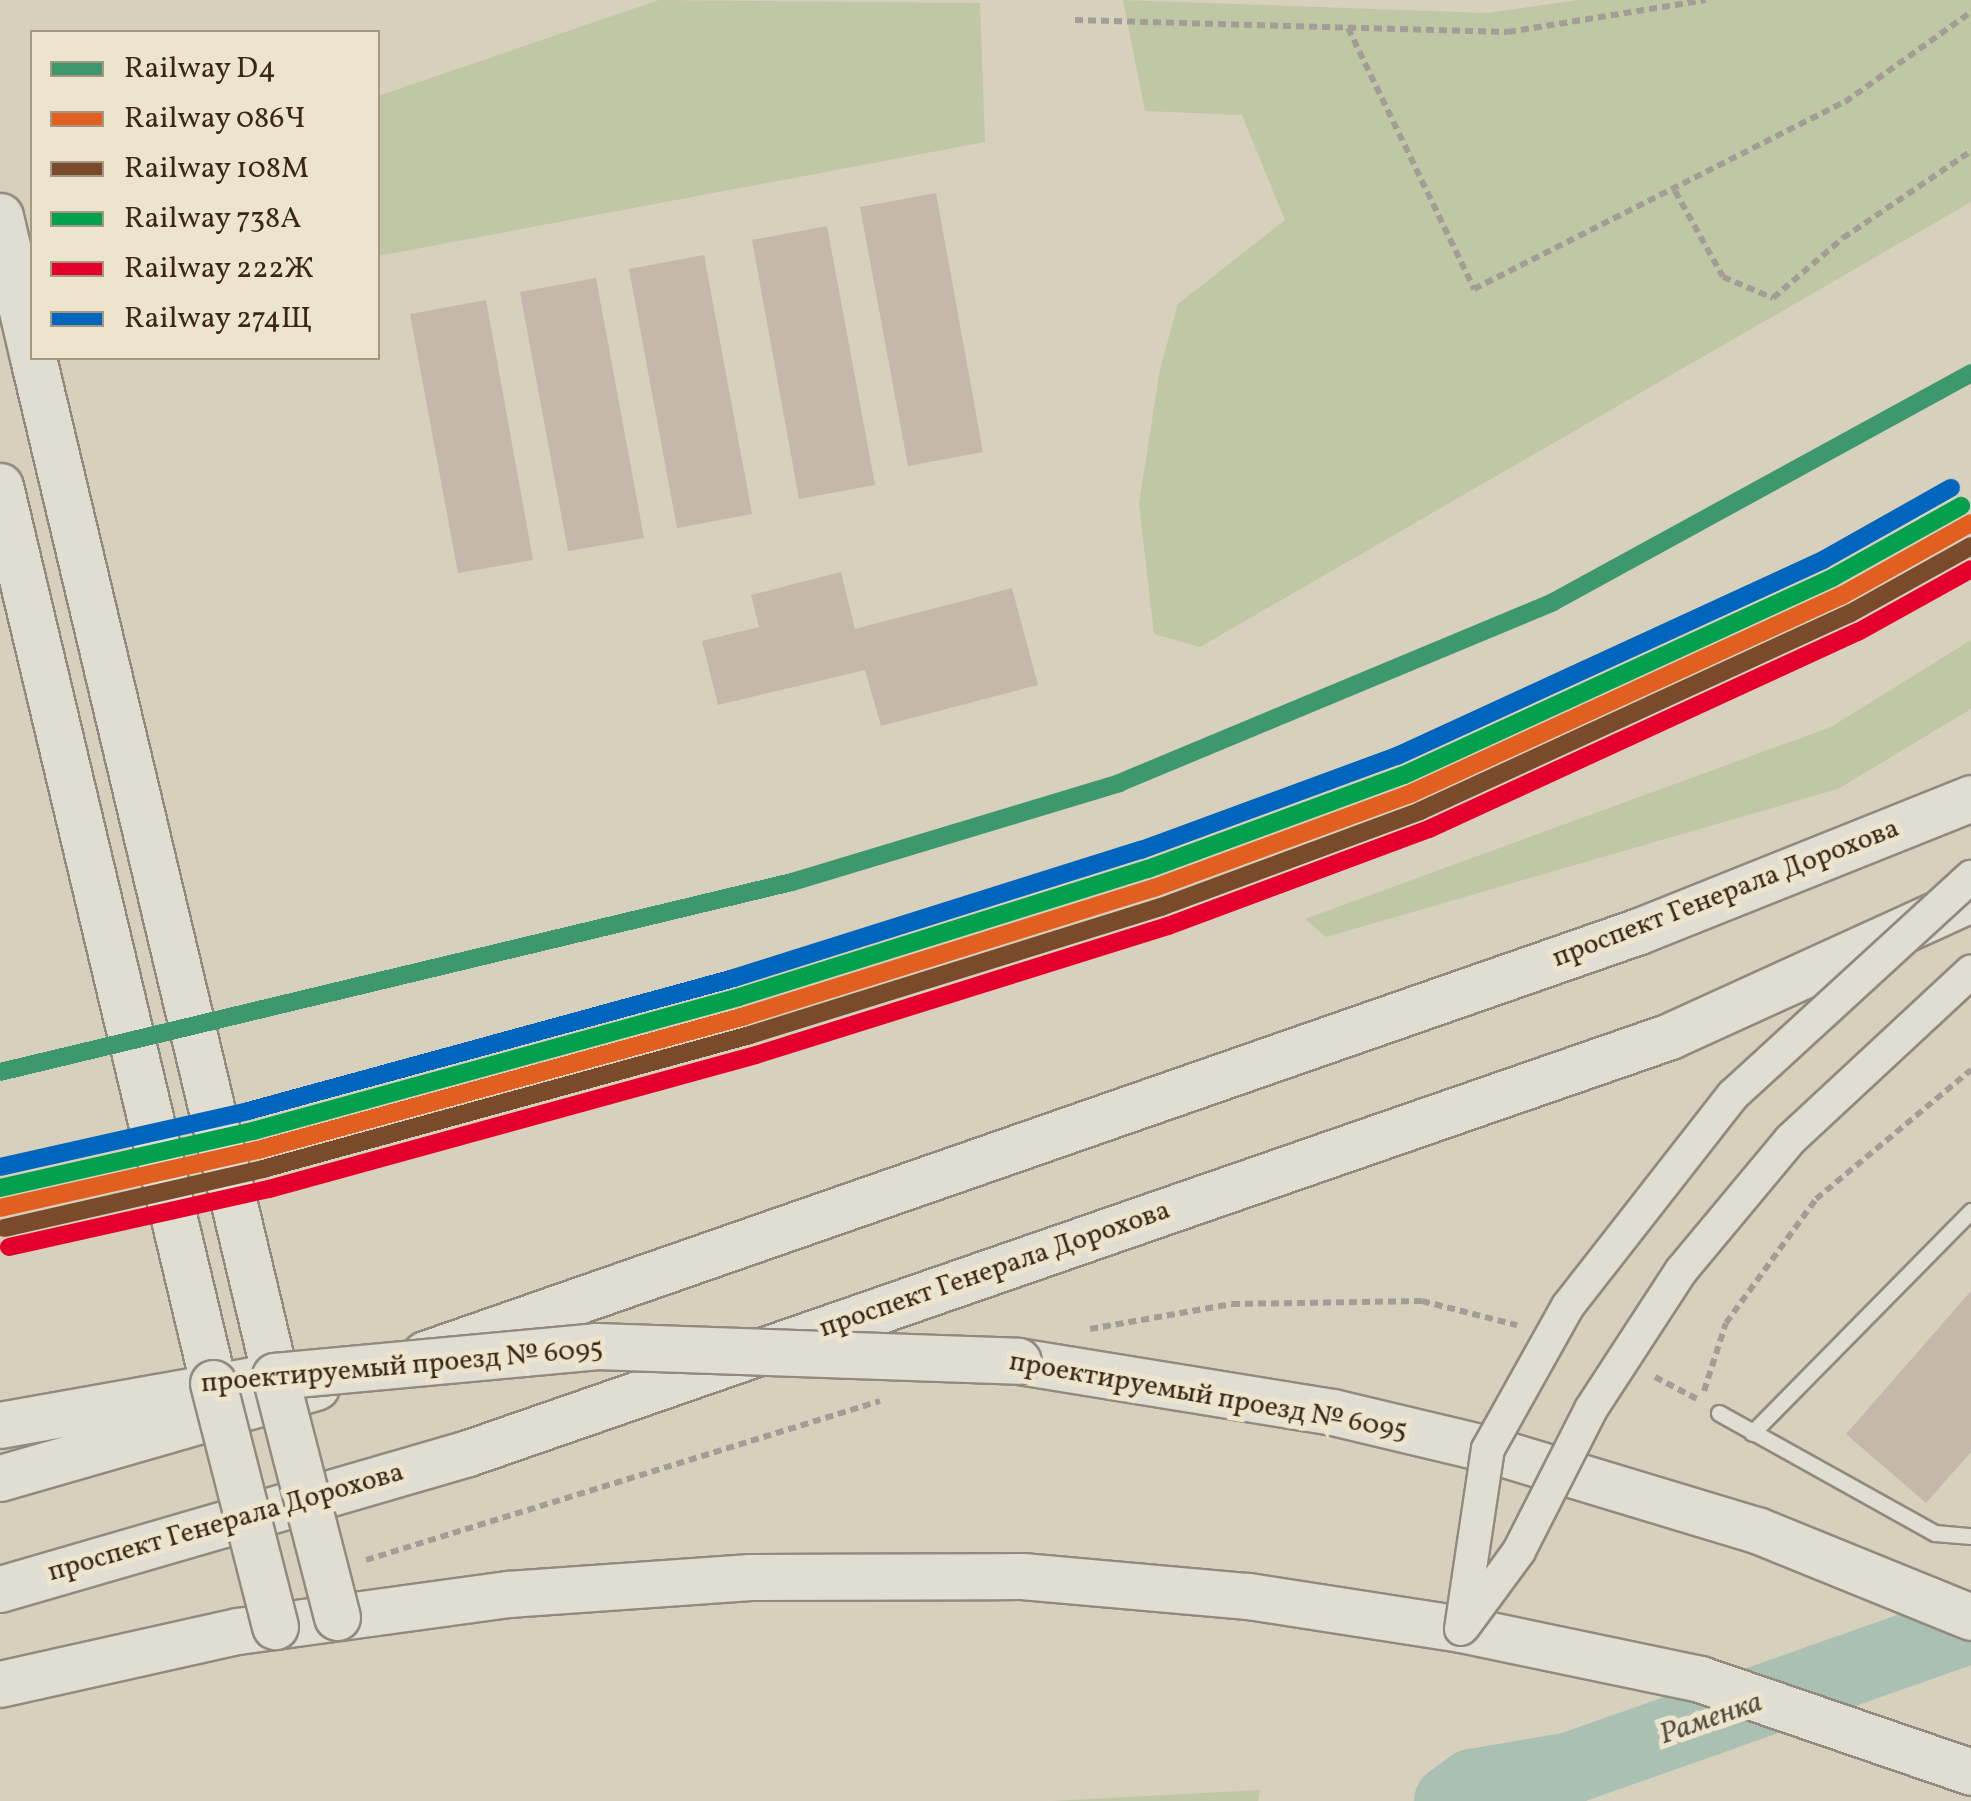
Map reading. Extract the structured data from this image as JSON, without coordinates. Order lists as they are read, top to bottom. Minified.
{"streets":{"main road":["проспект Генерала Дорохова","проектируемый проезд № 6095"]},"water":["Раменка"],"lines":["rail line D4","rail line 274Щ","rail line 738А","rail line 086Ч","rail line 108М","rail line 222Ж"],"legend":["Railway D4","Railway 086Ч","Railway 108М","Railway 738А","Railway 222Ж","Railway 274Щ"]}
